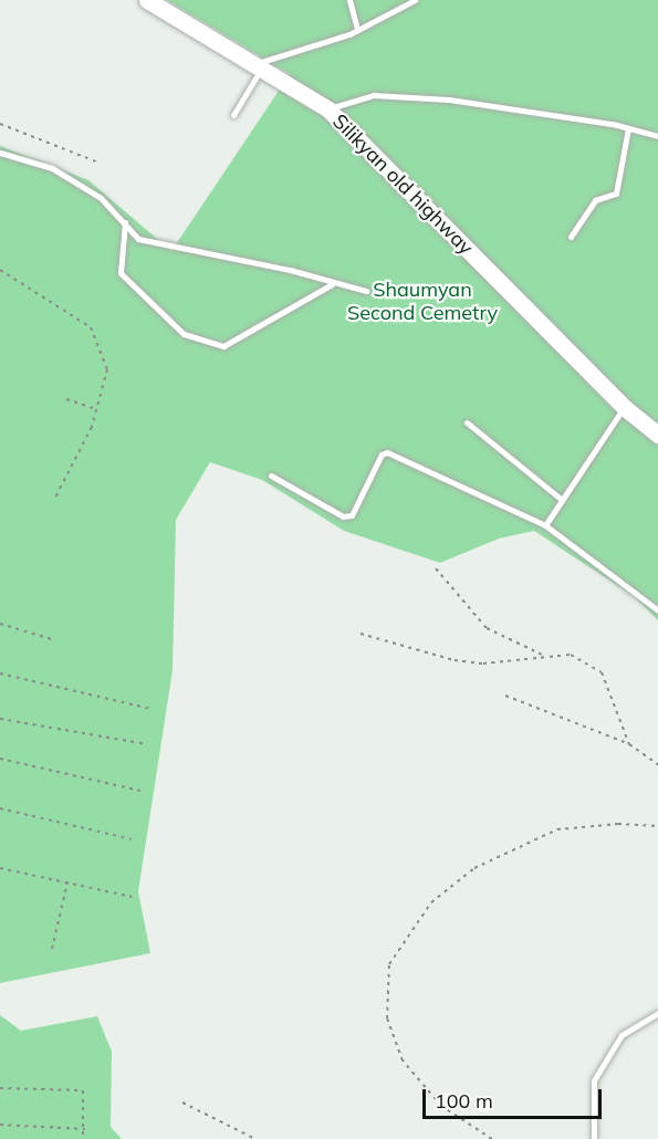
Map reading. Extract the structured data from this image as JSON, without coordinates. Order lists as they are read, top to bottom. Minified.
{"streets":{"street":["Silikyan old highway"]},"parks":["Shaumyan Second Cemetry"],"scale_bar":"100 m"}
